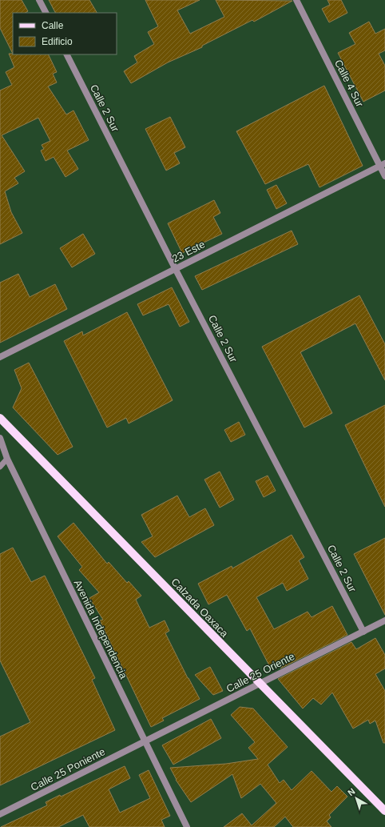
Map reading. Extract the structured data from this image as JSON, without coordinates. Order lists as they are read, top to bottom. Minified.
{"streets":{"main road":["Calzada Oaxaca"],"street":["Calle 4 Sur","Calle 2 Sur","23 Este","Avenida Independencia","Calle 25 Oriente","Calle 25 Poniente"]},"crossings":[["Calle 4 Sur","23 Este"],["Calle 2 Sur","23 Este"],["Calle 2 Sur","Calle 25 Oriente"],["Calzada Oaxaca","Calle 25 Oriente"],["Avenida Independencia","Calle 25 Oriente"],["Avenida Independencia","Calle 25 Poniente"],["Calle 25 Oriente","Calle 25 Poniente"]],"legend":["Calle","Edificio"],"north":"top left"}
